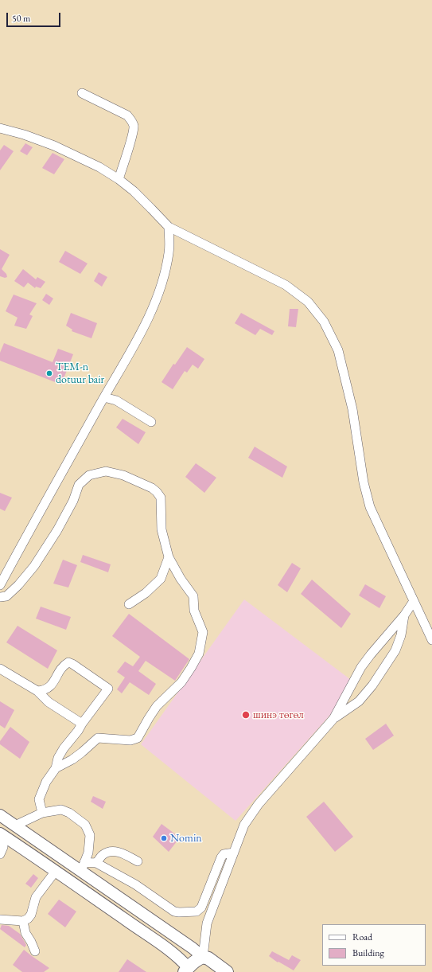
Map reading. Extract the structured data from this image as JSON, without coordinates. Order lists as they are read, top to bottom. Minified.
{"places":["TEM-n dotuur bair","шинэ төгөл","Nomin"],"legend":["Road","Building"],"scale_bar":"50 m"}
